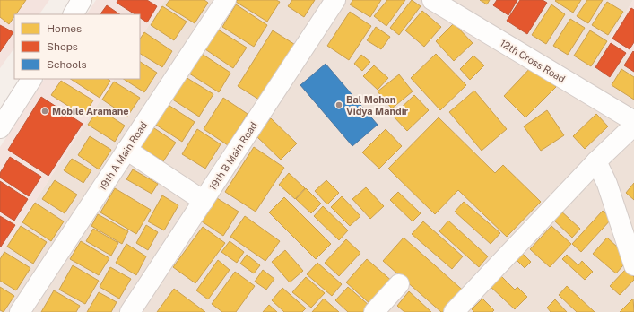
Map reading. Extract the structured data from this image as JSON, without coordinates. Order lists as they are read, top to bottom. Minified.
{"streets":{"street":["12th Cross Road","19th A Main Road","19th B Main Road"]},"places":["Bal Mohan Vidya Mandir","Mobile Aramane"],"legend":["Homes","Shops","Schools"]}
